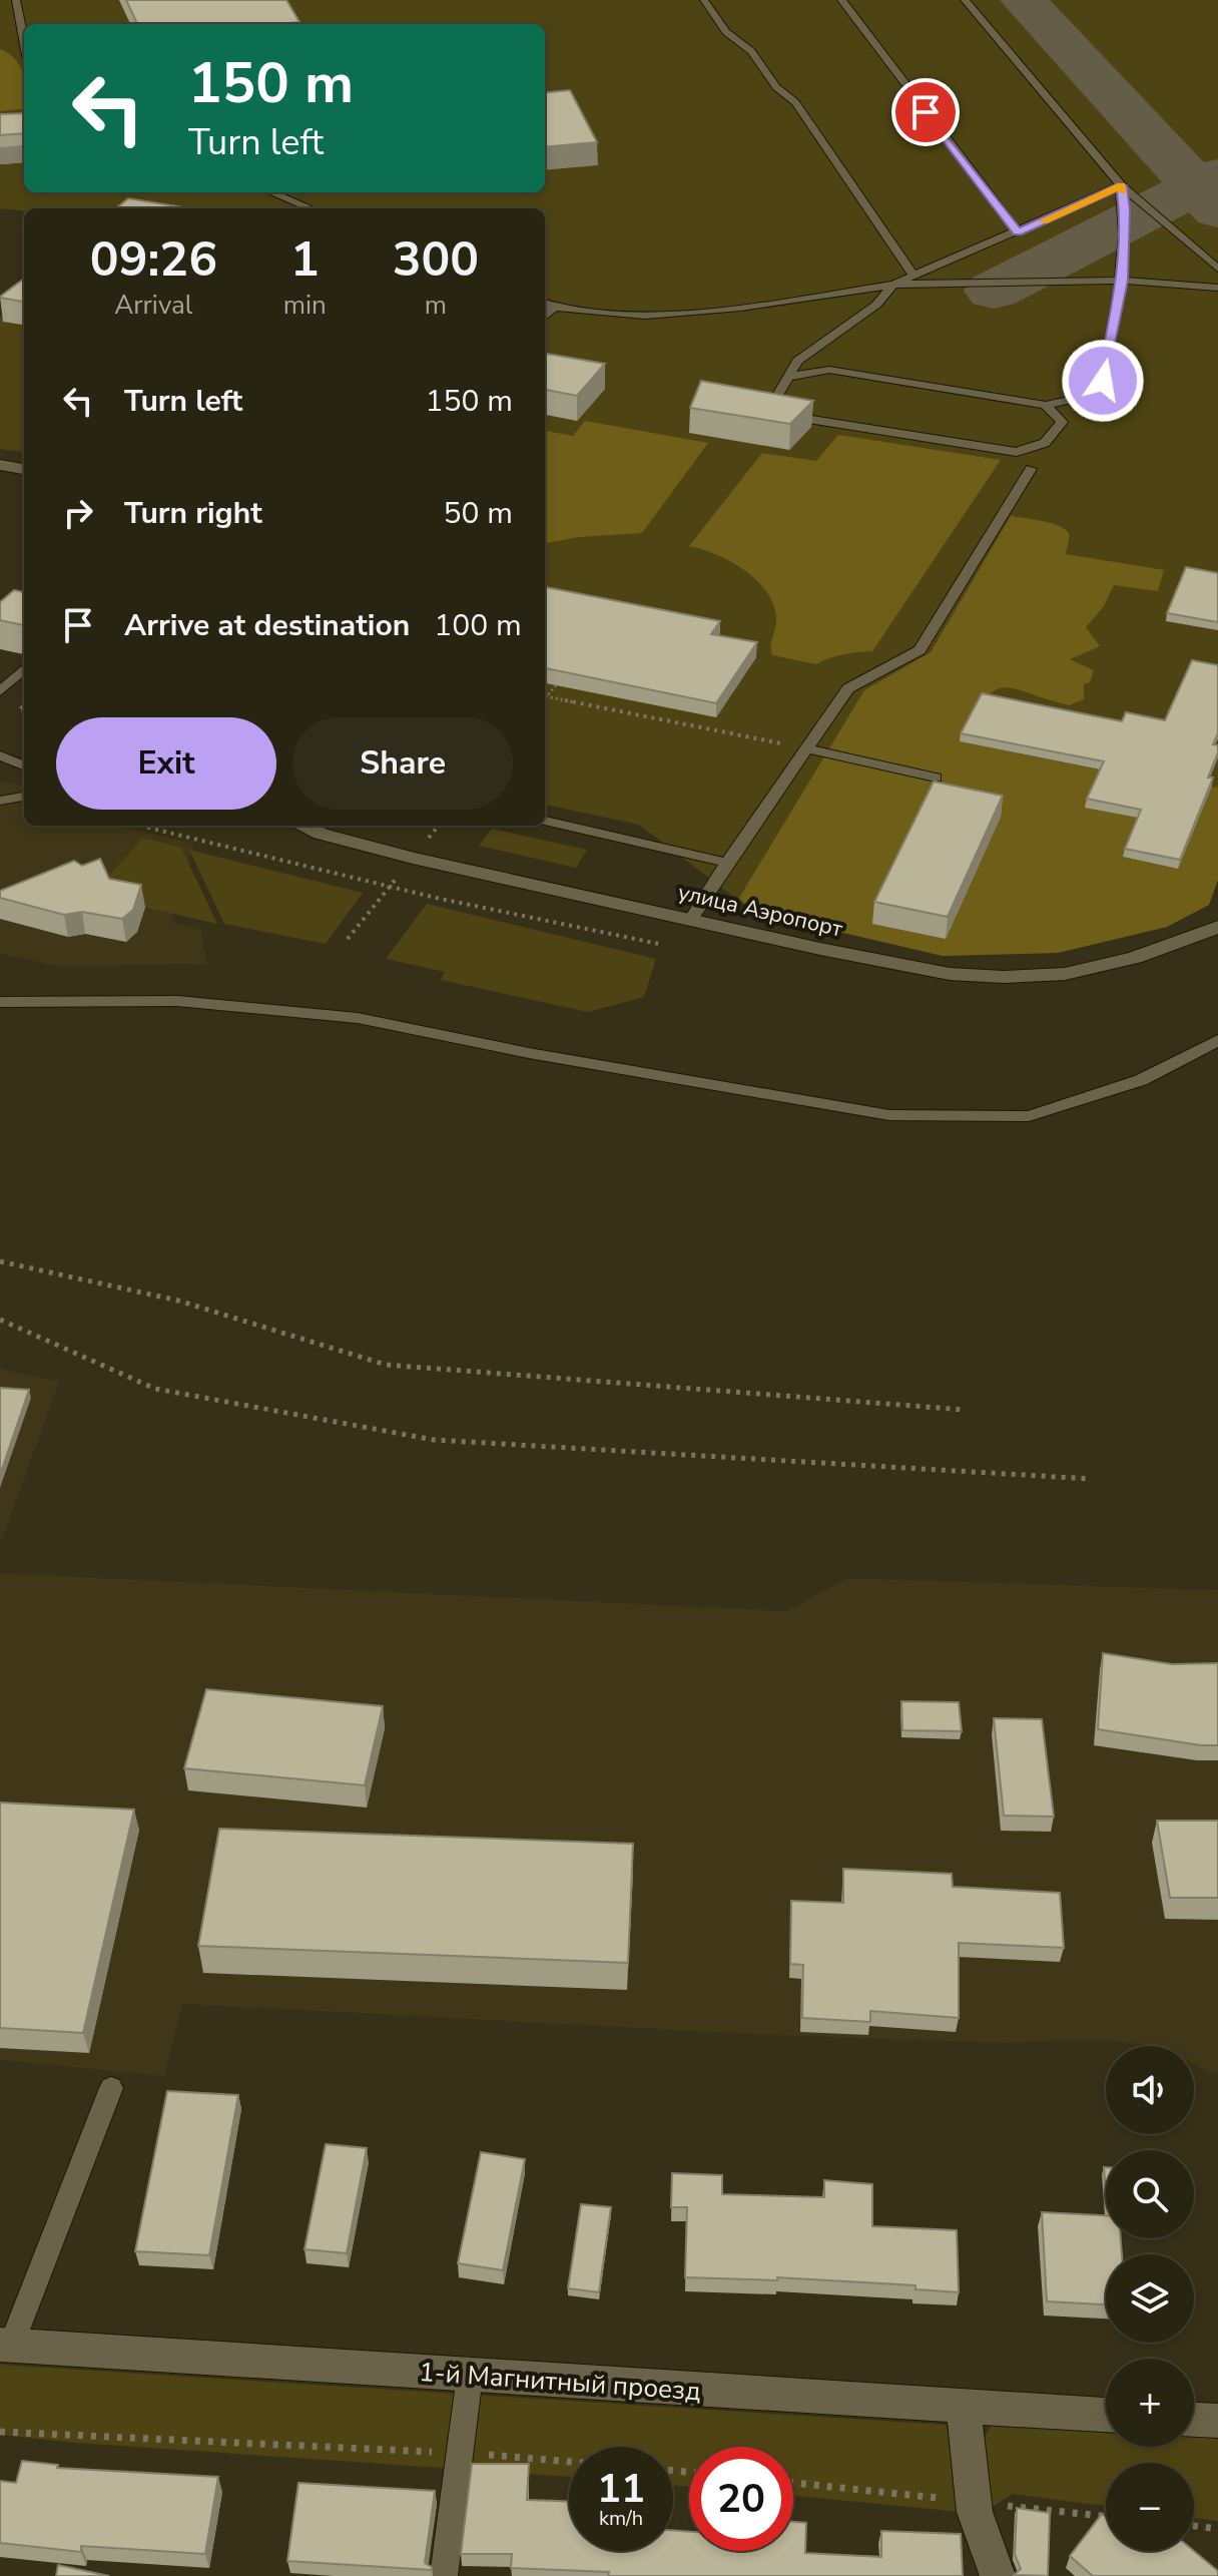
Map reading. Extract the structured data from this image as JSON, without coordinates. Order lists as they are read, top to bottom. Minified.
{"streets":{"main road":["улица Аэропорт","1-й Магнитный проезд"]},"page":{"turn":["150 m","Turn left"],"eta":["09:26","Arrival","1","min","300","m"],"list":[{"name":"Turn left","value":"150 m"},{"name":"Turn right","value":"50 m"},{"name":"Arrive at destination","value":"100 m"}],"buttons":["Exit","Share"],"map_buttons":["+","−"],"speed":"11 km/h","limit":"20"}}
